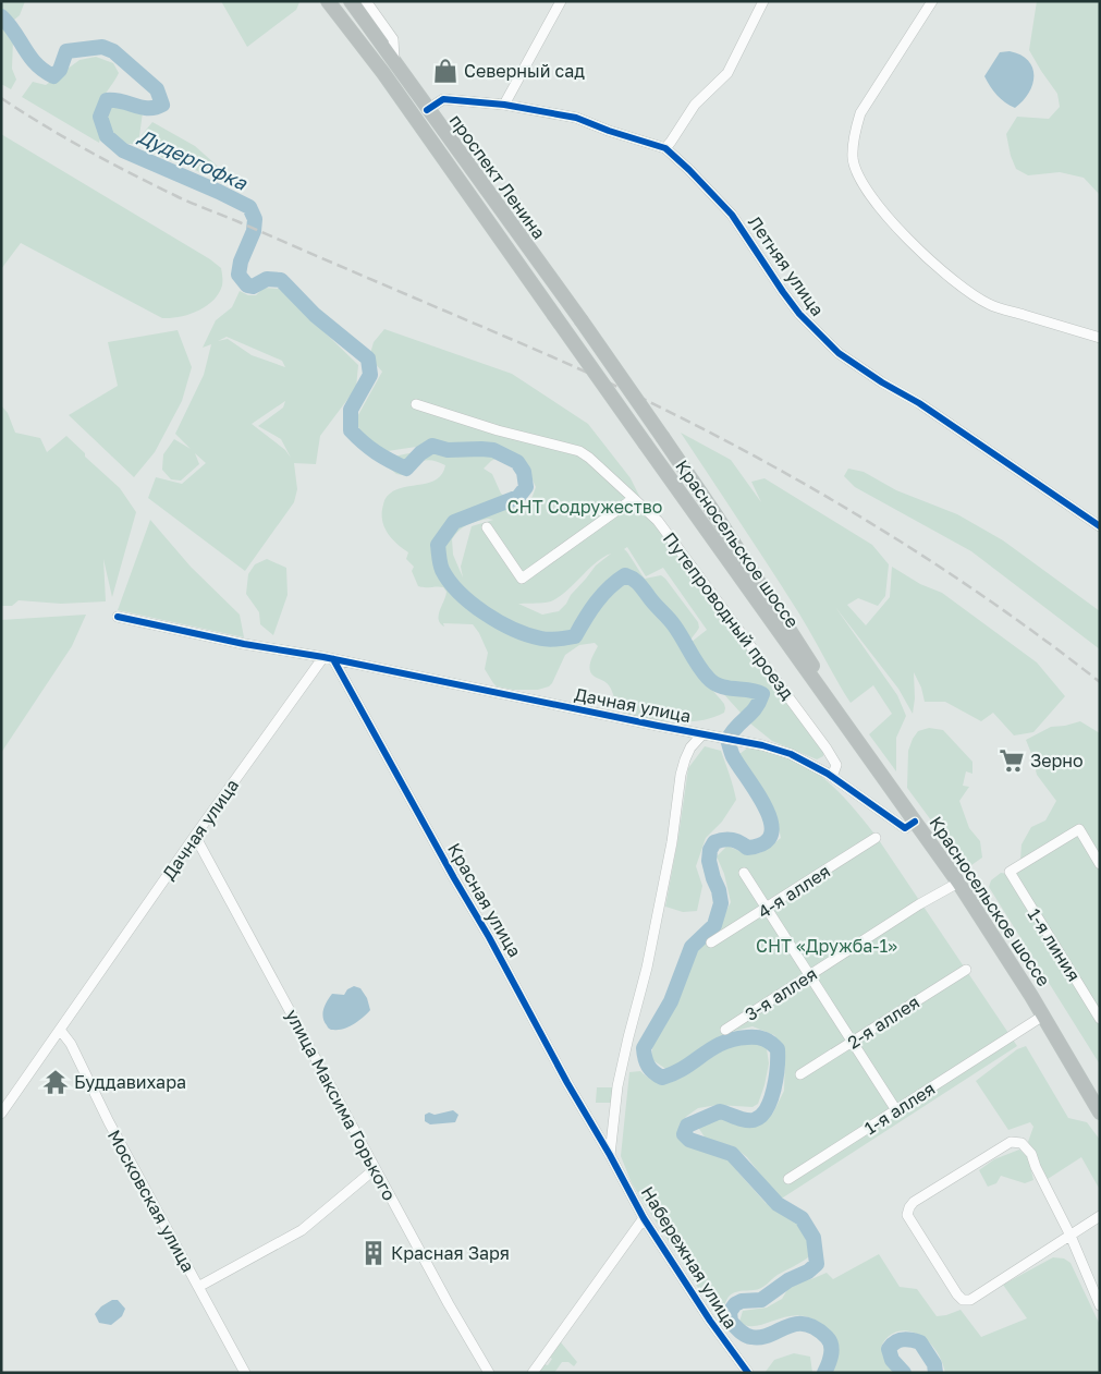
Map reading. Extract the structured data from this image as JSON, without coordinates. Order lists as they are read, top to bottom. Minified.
{"streets":{"highway":["проспект Ленина","Красносельское шоссе"],"street":["Летняя улица","Путепроводный проезд","Дачная улица","4-я аллея","Красная улица","1-я линия","3-я аллея","2-я аллея","улица Максима Горького","1-я аллея","Московская улица","Набережная улица"]},"crossings":[["проспект Ленина","Летняя улица"],["проспект Ленина","Красносельское шоссе"],["Красносельское шоссе","Дачная улица"],["Красносельское шоссе","3-я аллея"],["Красносельское шоссе","1-я аллея"],["Путепроводный проезд","Дачная улица"],["Дачная улица","Красная улица"],["Дачная улица","улица Максима Горького"],["Дачная улица","Московская улица"],["Красная улица","Набережная улица"]],"water":["Дудергофка"],"parks":["СНТ Содружество","СНТ «Дружба-1»"],"places":{"shop":["Северный сад"],"supermarket":["Зерно"],"temple":["Буддавихара"],"building":["Красная Заря"]}}
